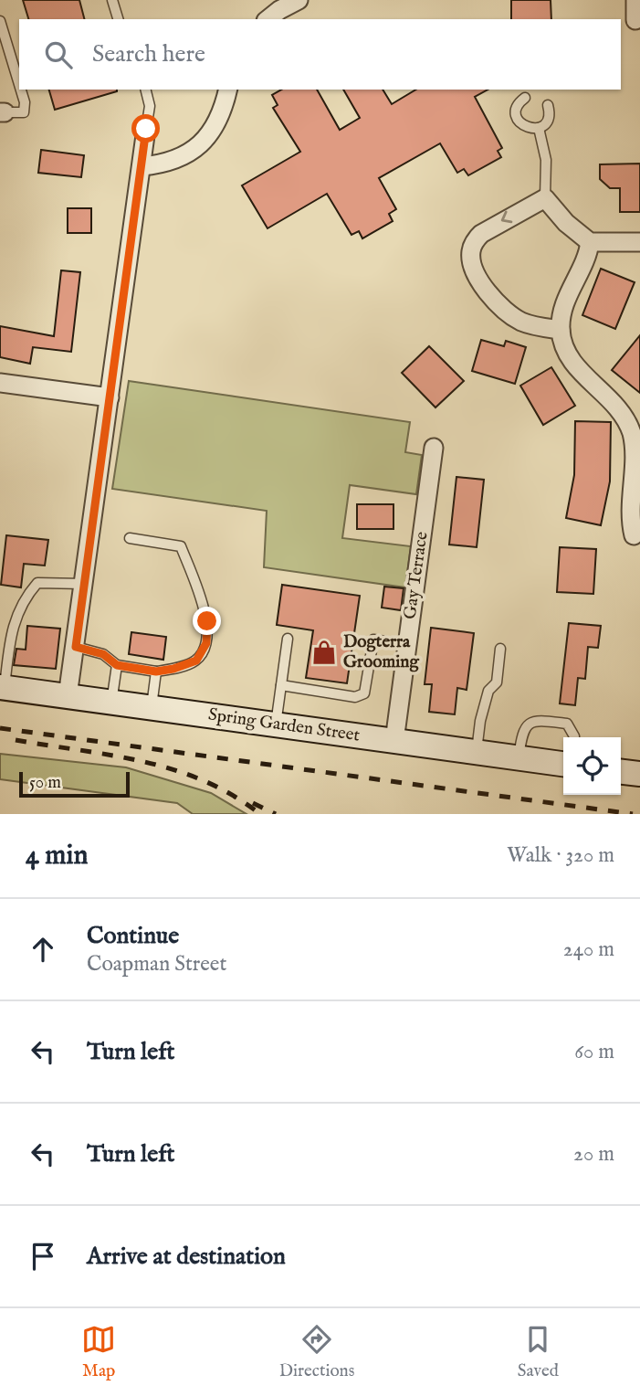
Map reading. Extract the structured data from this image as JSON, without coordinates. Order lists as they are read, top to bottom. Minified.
{"streets":{"main road":["Spring Garden Street"],"street":["Gay Terrace"]},"crossings":[["Gay Terrace","Spring Garden Street"]],"places":{"shop":["Dogterra Grooming"]},"scale_bar":"50 m","page":{"search":"Search here","scale":"50 m","heading":["4 min","Walk · 320 m"],"list":[["Continue","Coapman Street","240 m"],["Turn left","60 m"],["Turn left","20 m"],"Arrive at destination"],"nav":["Map","Directions","Saved"]}}
